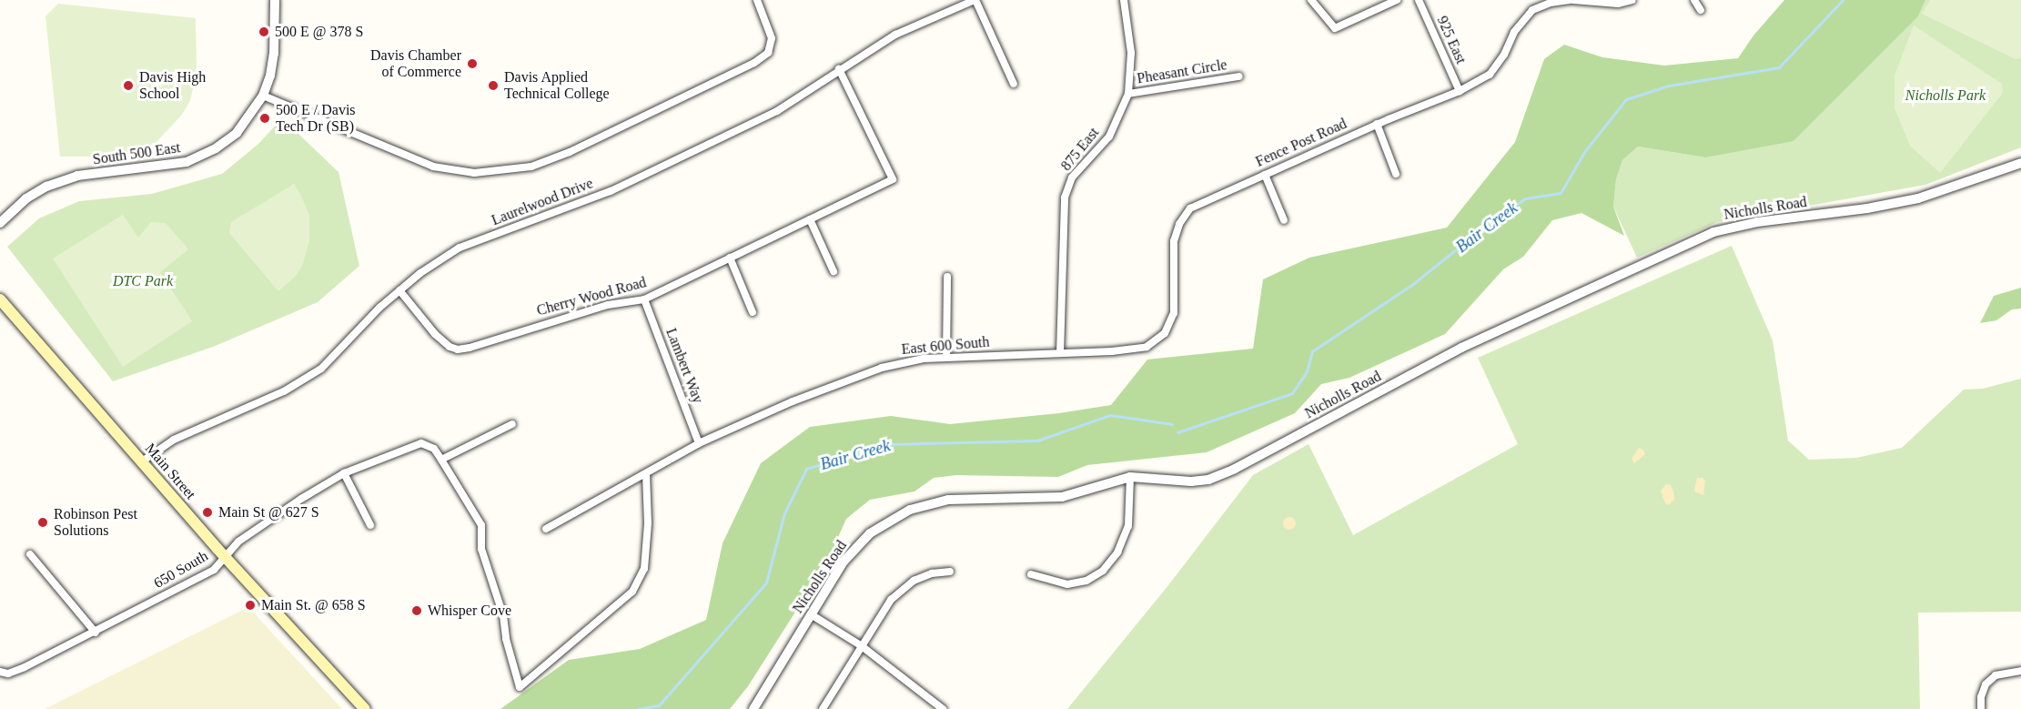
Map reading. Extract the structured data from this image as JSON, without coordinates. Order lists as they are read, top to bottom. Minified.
{"streets":{"main road":["Main Street"],"street":["925 East","Pheasant Circle","Fence Post Road","875 East","South 500 East","Laurelwood Drive","Nicholls Road","Cherry Wood Road","East 600 South","Lambert Way","650 South"]},"crossings":[["925 East","Fence Post Road"],["Pheasant Circle","875 East"],["Fence Post Road","East 600 South"],["875 East","East 600 South"],["Laurelwood Drive","Cherry Wood Road"],["Laurelwood Drive","Main Street"],["Cherry Wood Road","Lambert Way"],["East 600 South","Lambert Way"],["Main Street","650 South"]],"water":["Bair Creek"],"parks":["Nicholls Park","DTC Park"],"places":["500 E @ 378 S","Davis Chamber of Commerce","Davis High School","Davis Applied Technical College","500 E / Davis Tech Dr (SB)","Main St @ 627 S","Robinson Pest Solutions","Main St. @ 658 S","Whisper Cove"]}
